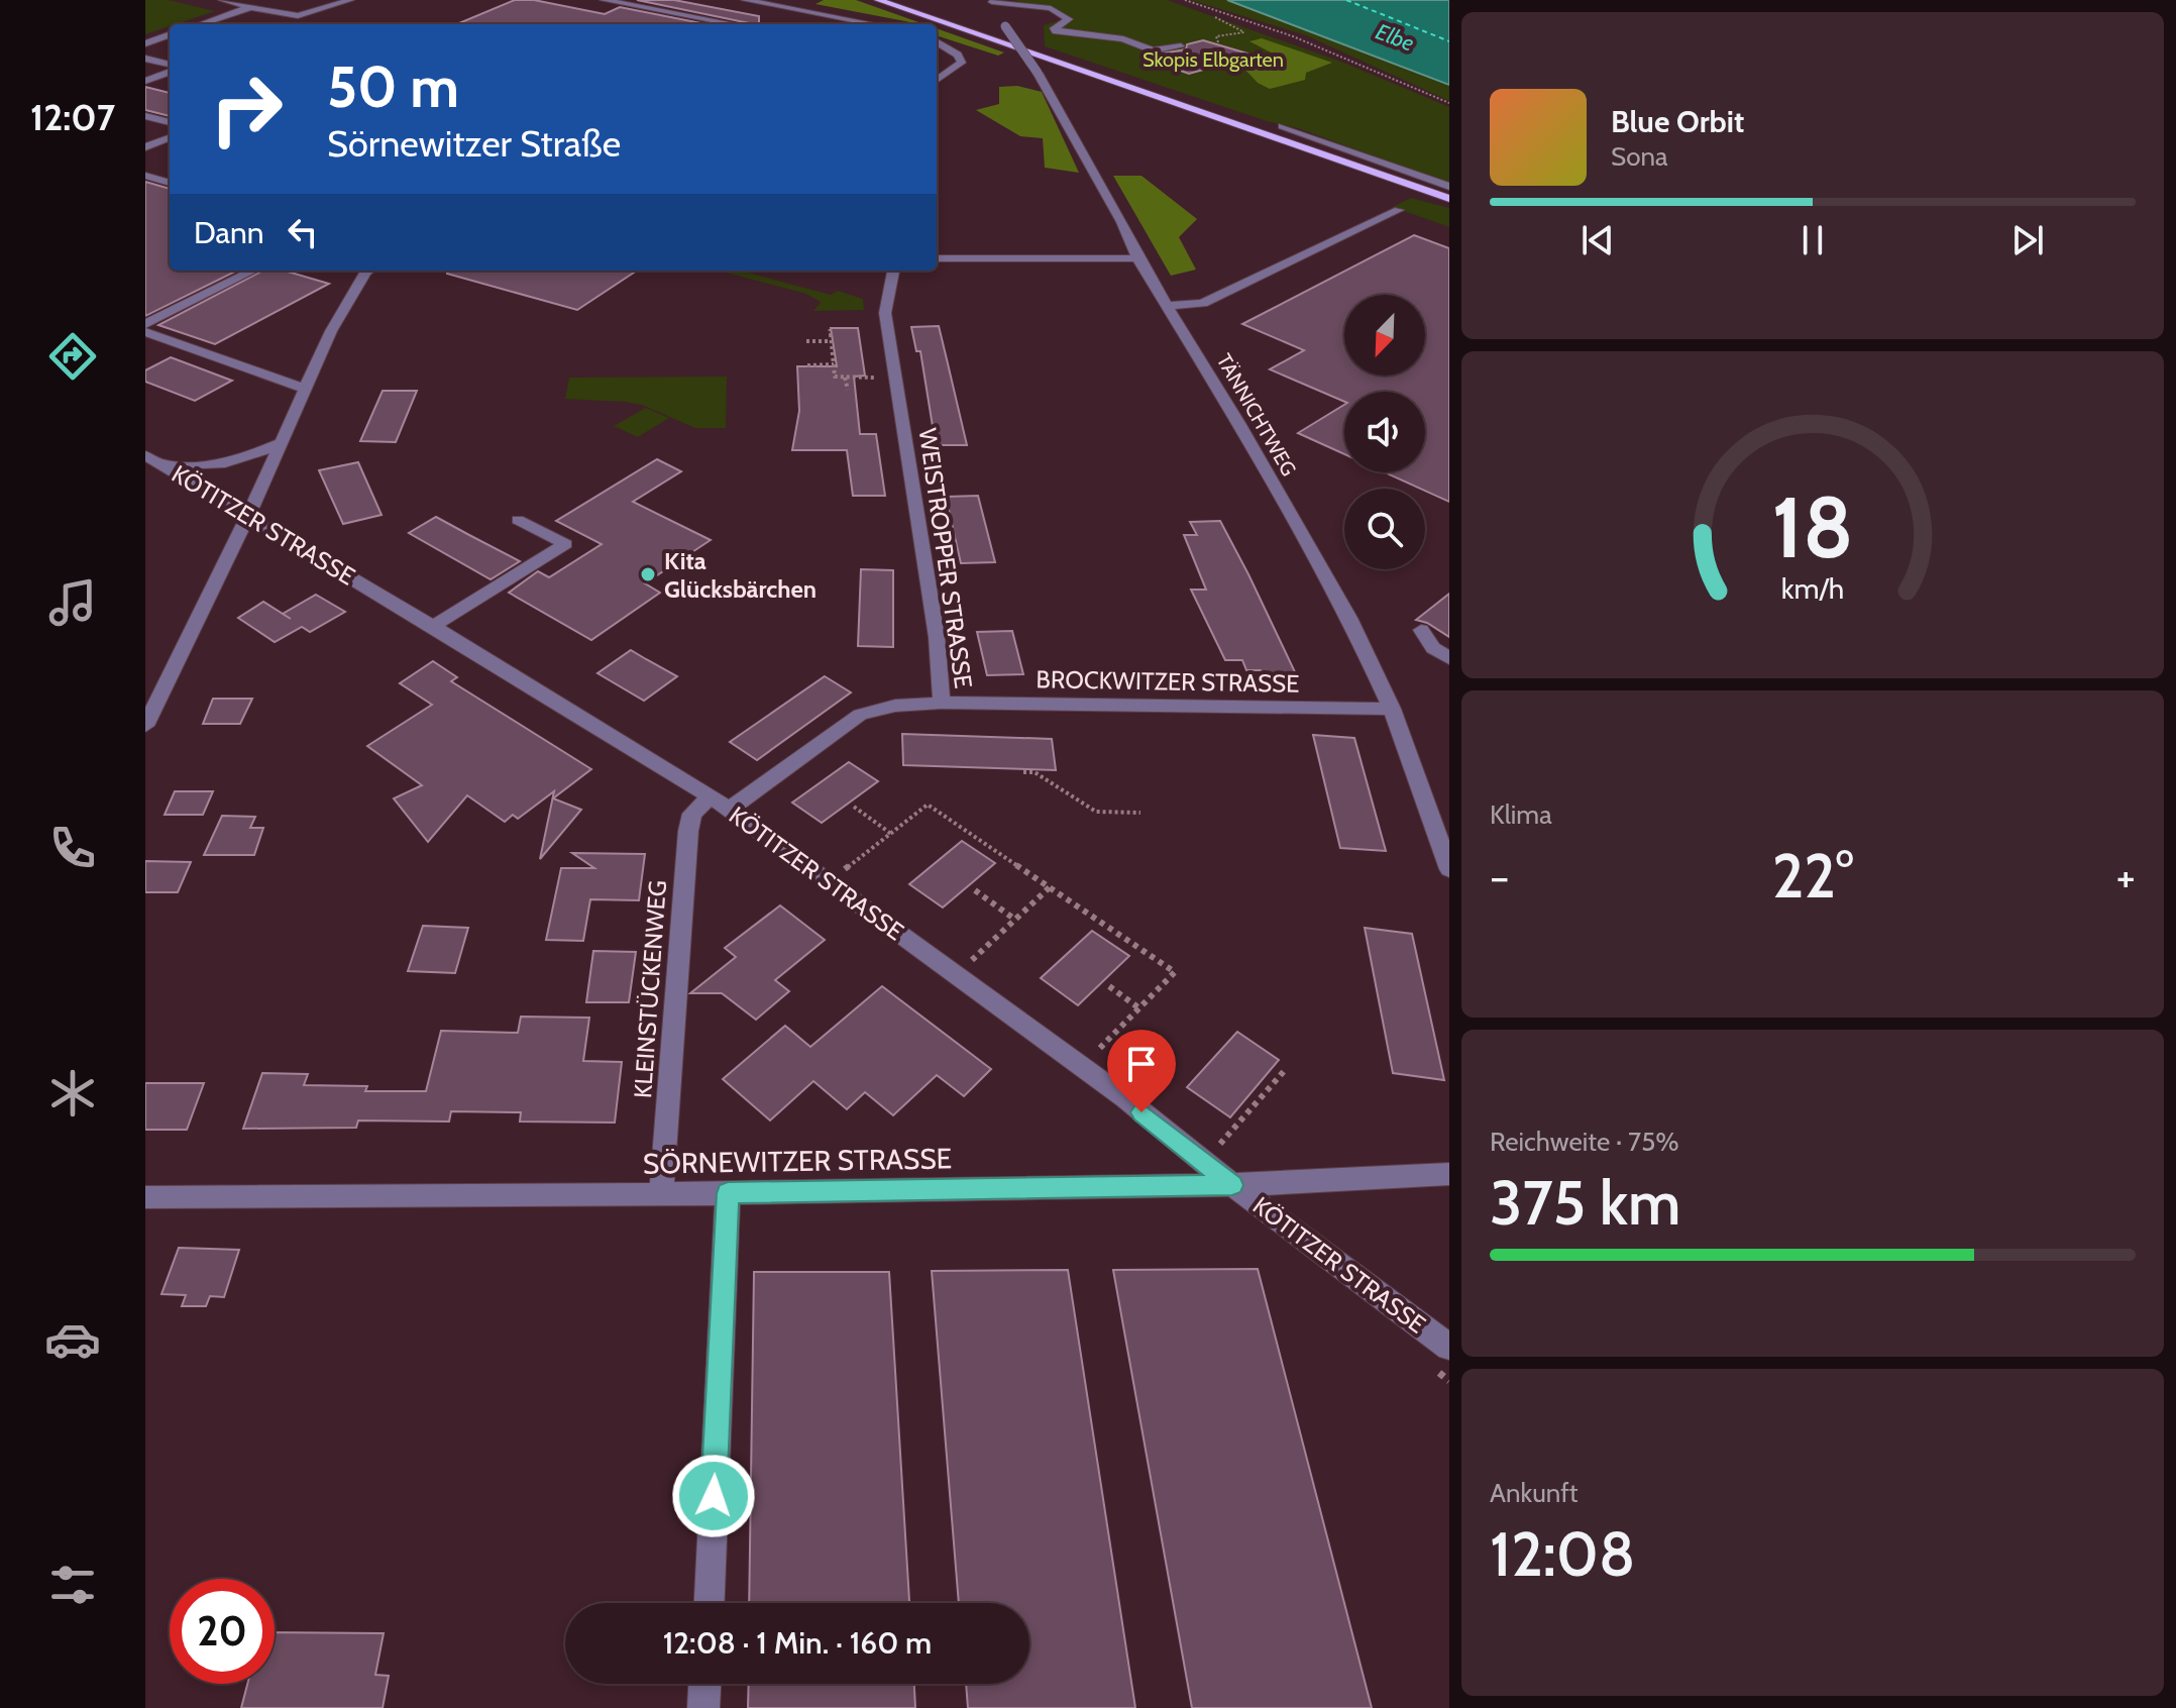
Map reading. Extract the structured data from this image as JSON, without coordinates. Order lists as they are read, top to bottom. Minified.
{"streets":{"street":["TÄNNICHTWEG","KÖTITZER STRASSE","WEISTROPPER STRASSE","BROCKWITZER STRASSE","KLEINSTÜCKENWEG","SÖRNEWITZER STRASSE"]},"crossings":[["TÄNNICHTWEG","BROCKWITZER STRASSE"],["KÖTITZER STRASSE","WEISTROPPER STRASSE"],["KÖTITZER STRASSE","KLEINSTÜCKENWEG"],["KÖTITZER STRASSE","SÖRNEWITZER STRASSE"],["WEISTROPPER STRASSE","BROCKWITZER STRASSE"],["WEISTROPPER STRASSE","KLEINSTÜCKENWEG"],["KLEINSTÜCKENWEG","SÖRNEWITZER STRASSE"]],"water":["Elbe"],"parks":["Skopis Elbgarten"],"places":["Kita Glücksbärchen"],"north":"bottom left","page":{"tabs":"12:07","turn":["50 m","Sörnewitzer Straße"],"song":["Blue Orbit","Sona"],"then":"Dann","tile":["Klima",["Reichweite · 75%","375 km"],["Ankunft","12:08"]],"heat":["−","22°","+"],"limit":"20","trip":"12:08 · 1 Min. · 160 m","gauge":["18","km/h"]}}
